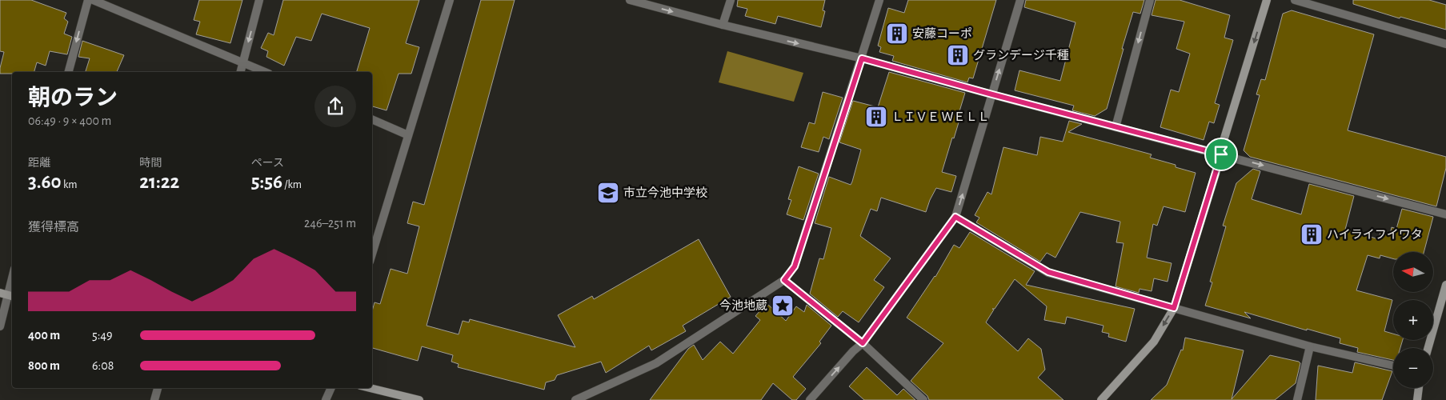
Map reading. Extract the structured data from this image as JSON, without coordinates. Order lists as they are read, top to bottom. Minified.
{"places":{"building":["安藤コーポ","グランデージ千種","ＬＩＶＥ ＷＥＬＬ","ハイライフイワタ"],"school or university":["市立今池中学校"],"place":["今池地蔵"]},"north":"left","page":{"heading":["朝のラン","06:49 · 9 × 400 m"],"stats":[["距離","3.60 km"],["時間","21:22"],["ペース","5:56 /km"]],"chart":["獲得標高","246–251 m"],"map_buttons":["+","−"],"list":[{"name":"400 m","note":"5:49"},{"name":"800 m","note":"6:08"}]}}
